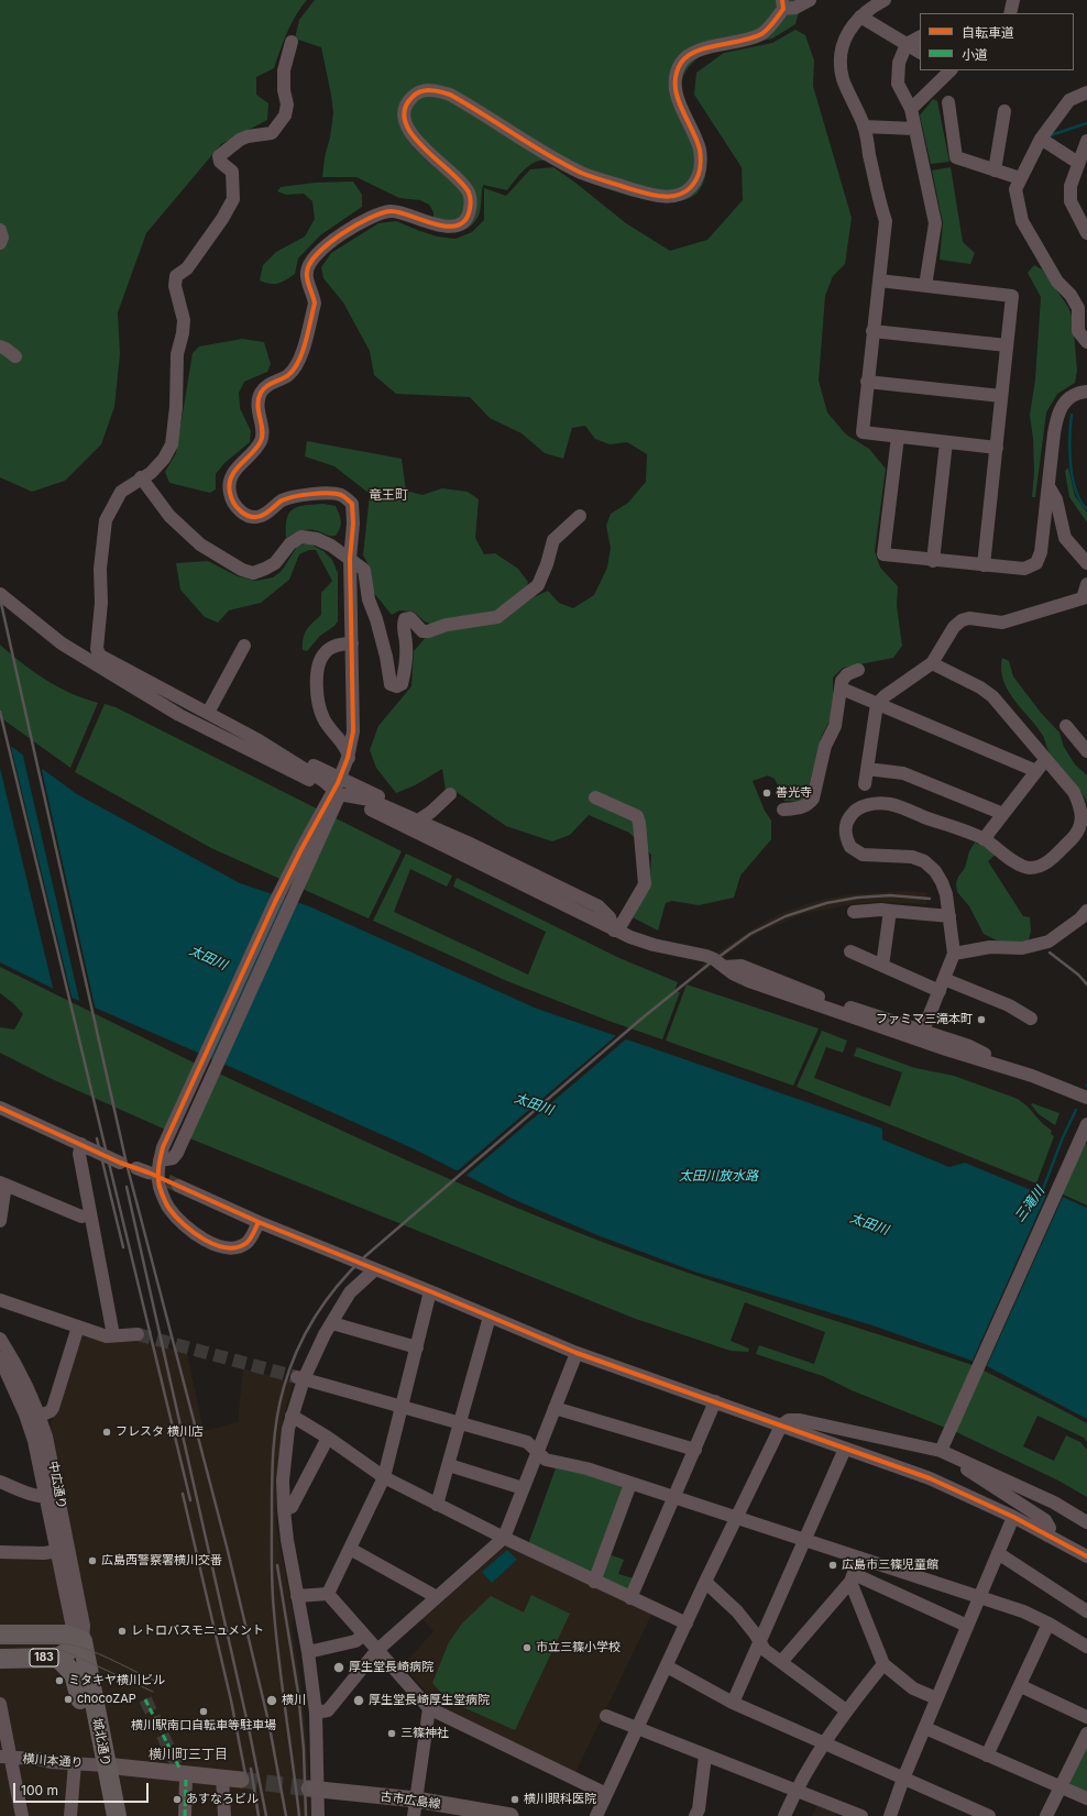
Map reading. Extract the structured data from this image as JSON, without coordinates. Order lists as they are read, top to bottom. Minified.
{"streets":{"highway":["183","城北通り"],"main road":["古市広島線"],"street":["中広通り","横川本通り"]},"crossings":[["中広通り","183"],["中広通り","城北通り"],["183","城北通り"],["城北通り","横川本通り"]],"districts":["竜王町","横川町三丁目"],"water":["太田川","太田川放水路","三滝川"],"places":["善光寺","ファミマ三滝本町","フレスタ 横川店","広島西警察署横川交番","広島市三篠児童館","レトロバスモニュメント","市立三篠小学校","厚生堂長崎病院","ミタキヤ横川ビル","chocoZAP","横川","厚生堂長崎厚生堂病院","横川駅南口自転車等駐車場","三篠神社","あすなろビル","横川眼科医院"],"legend":["自転車道","小道"],"scale_bar":"100 m"}
